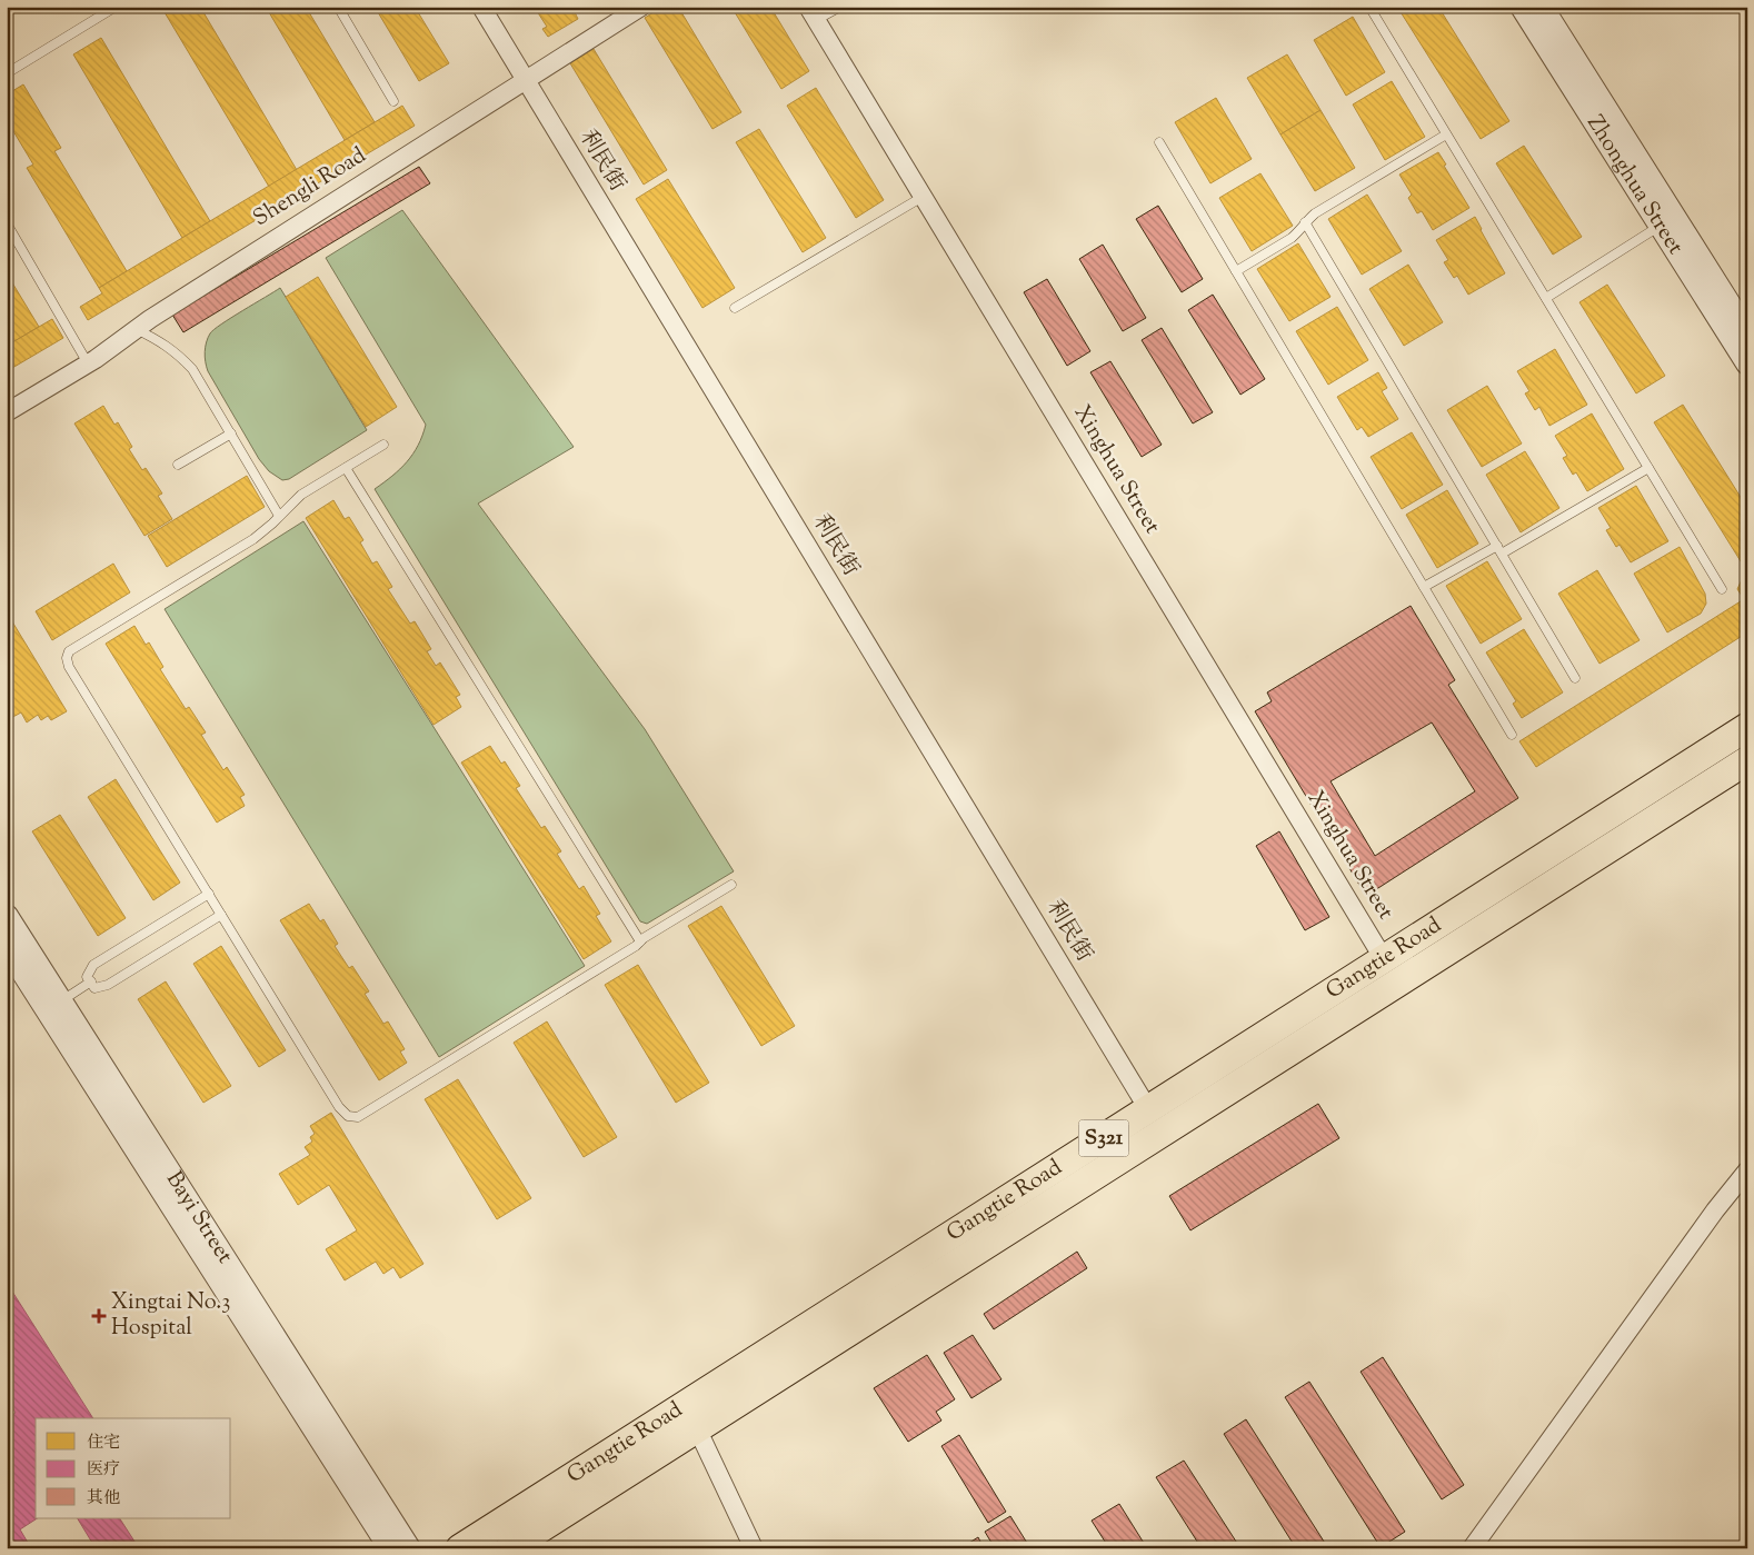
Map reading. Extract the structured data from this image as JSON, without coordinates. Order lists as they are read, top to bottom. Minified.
{"streets":{"main road":["Gangtie Road","S321"],"street":["利民街","Zhonghua Street","Shengli Road","Xinghua Street","Bayi Street"]},"crossings":[["利民街","Shengli Road"],["利民街","Gangtie Road"],["Xinghua Street","Gangtie Road"]],"places":{"health":["Xingtai No.3 Hospital"]},"legend":["住宅","医疗","其他"]}
